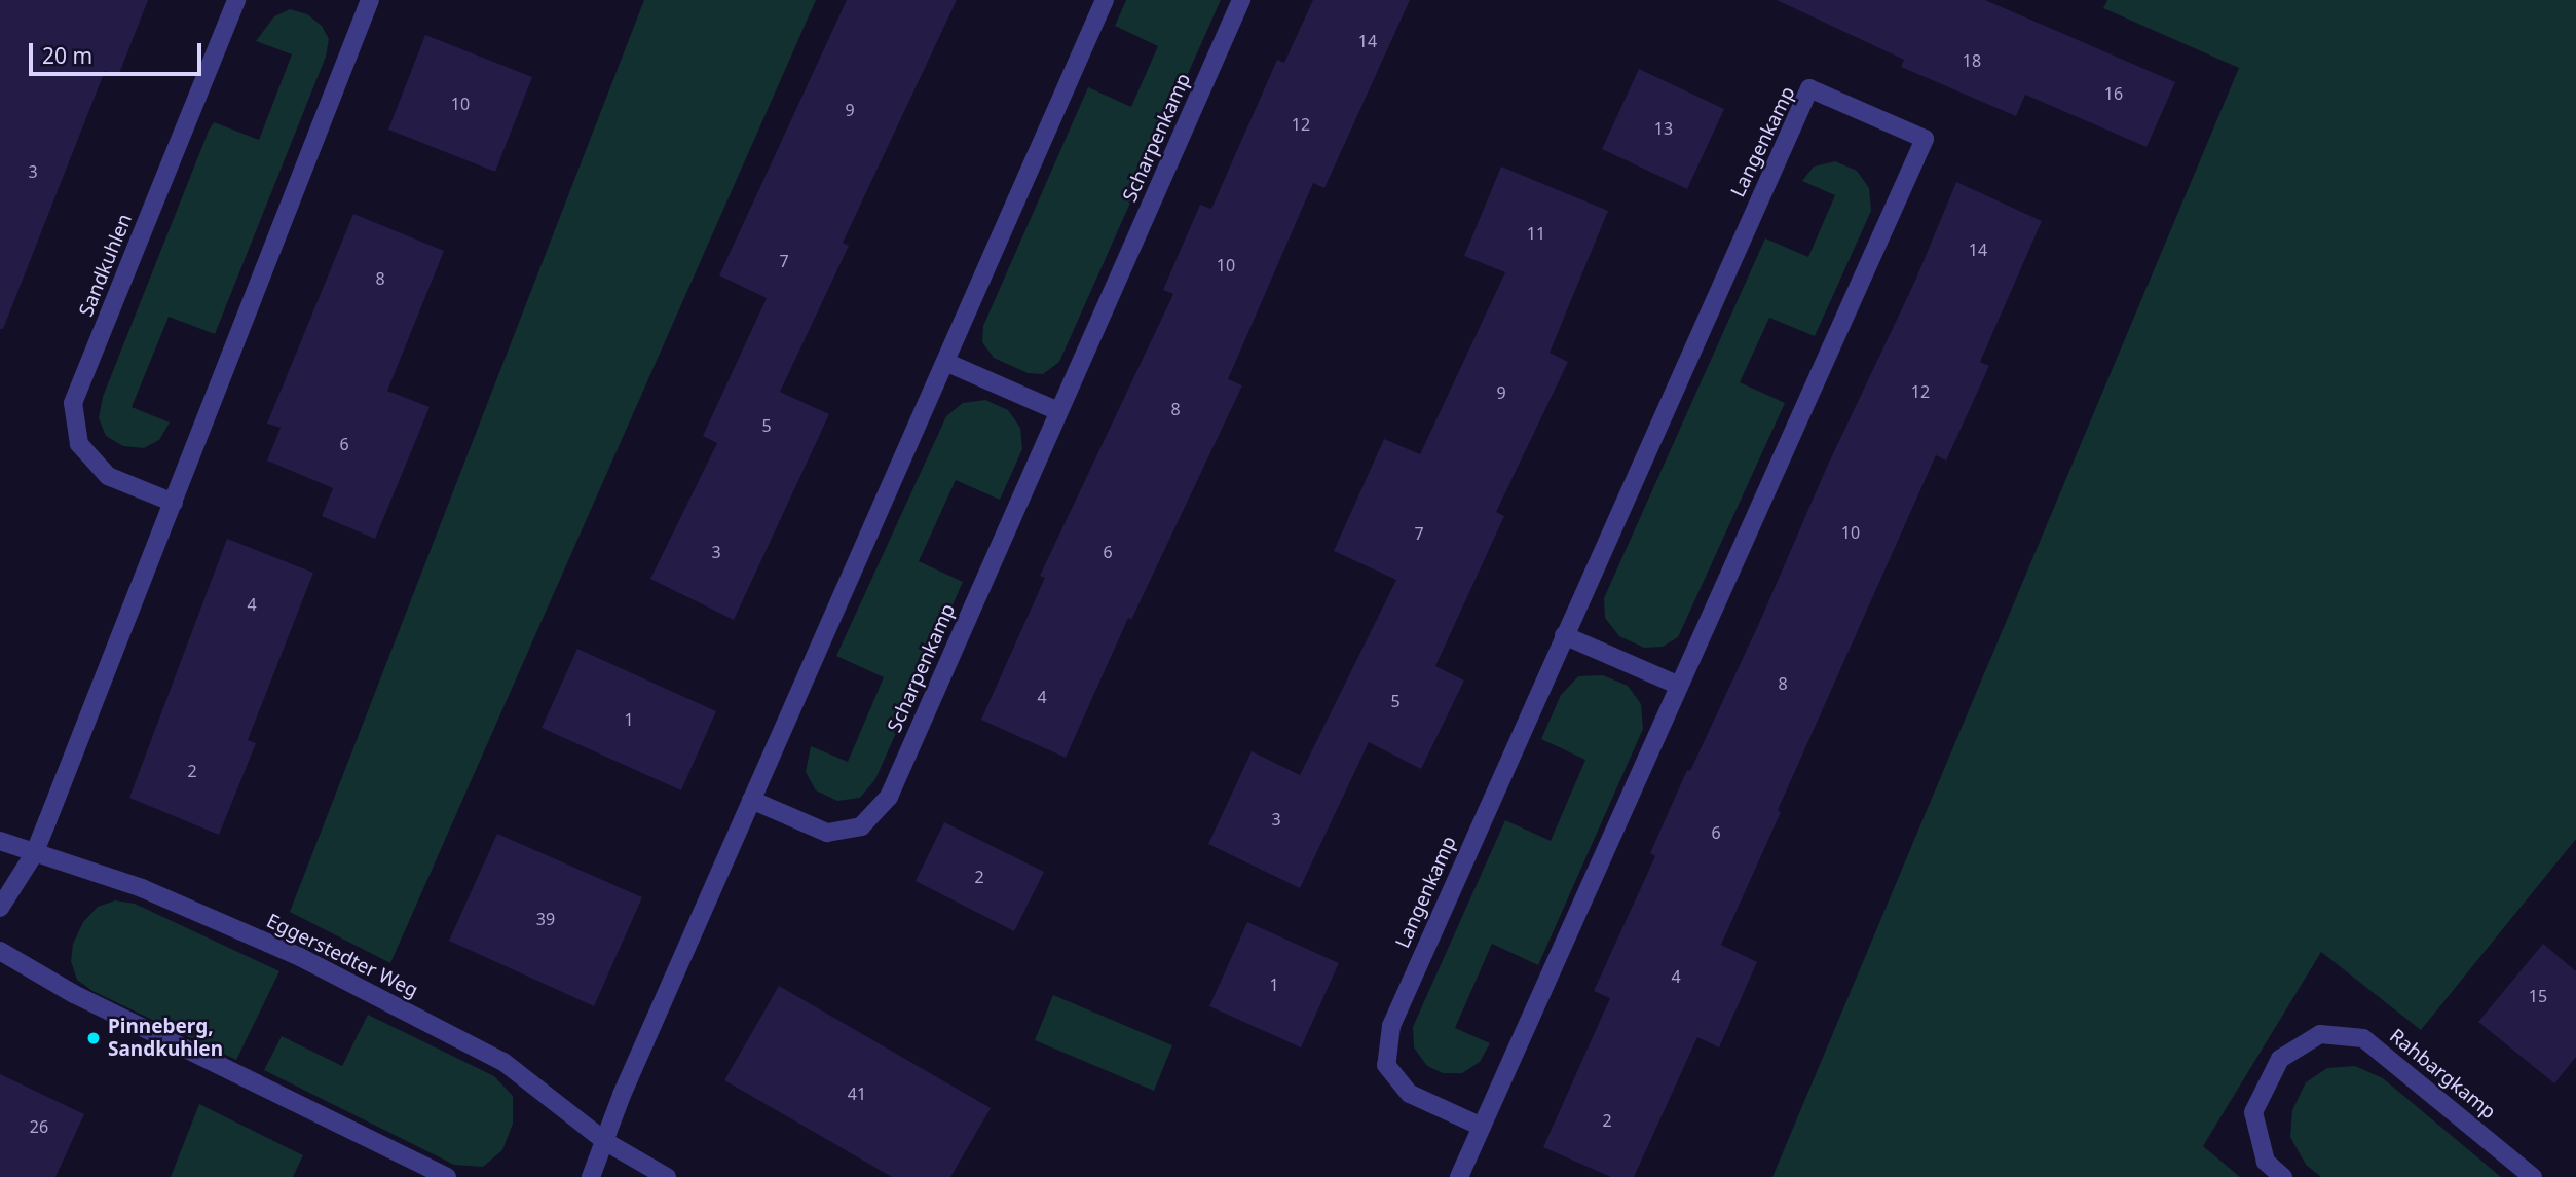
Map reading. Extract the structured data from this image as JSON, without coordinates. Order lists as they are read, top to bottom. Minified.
{"streets":{"street":["Scharpenkamp","Langenkamp","Sandkuhlen","Eggerstedter Weg","Rahbargkamp"]},"places":["Pinneberg, Sandkuhlen"],"house_numbers":["14","18","16","10","9","12","13","3","11","14","7","10","8","12","9","8","5","6","10","7","3","6","4","8","4","5","1","2","3","6","2","39","4","1","15","41","2","26"],"scale_bar":"20 m"}
